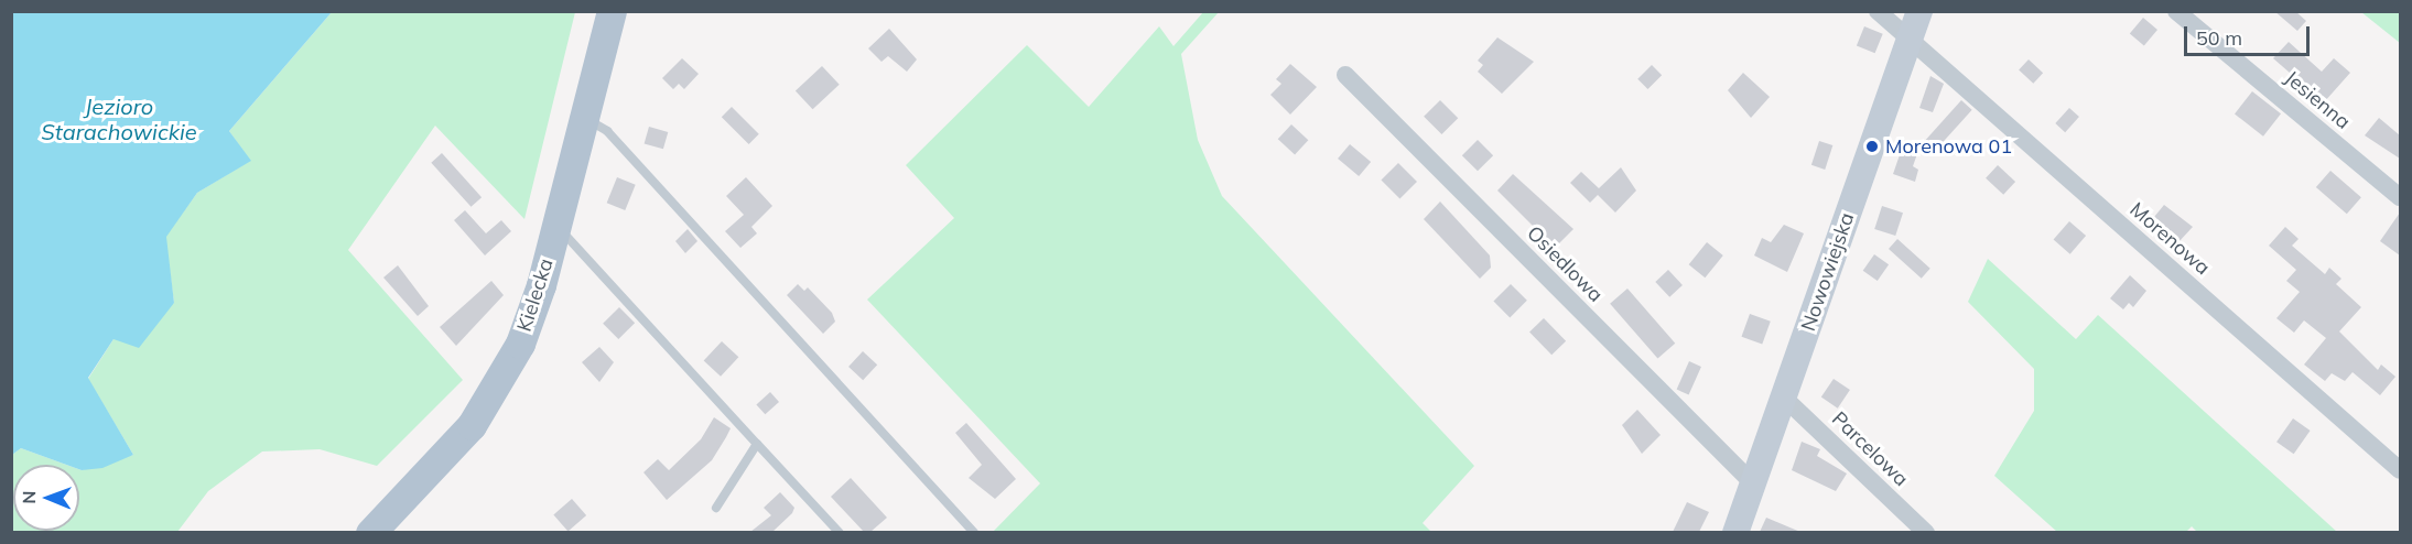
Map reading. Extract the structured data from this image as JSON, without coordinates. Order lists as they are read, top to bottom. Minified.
{"streets":{"main road":["Kielecka"],"street":["Jesienna","Morenowa","Osiedlowa","Nowowiejska","Parcelowa"]},"crossings":[["Morenowa","Nowowiejska"],["Osiedlowa","Nowowiejska"],["Nowowiejska","Parcelowa"]],"water":["Jezioro Starachowickie"],"places":["Morenowa 01"],"scale_bar":"50 m","north":"left"}
